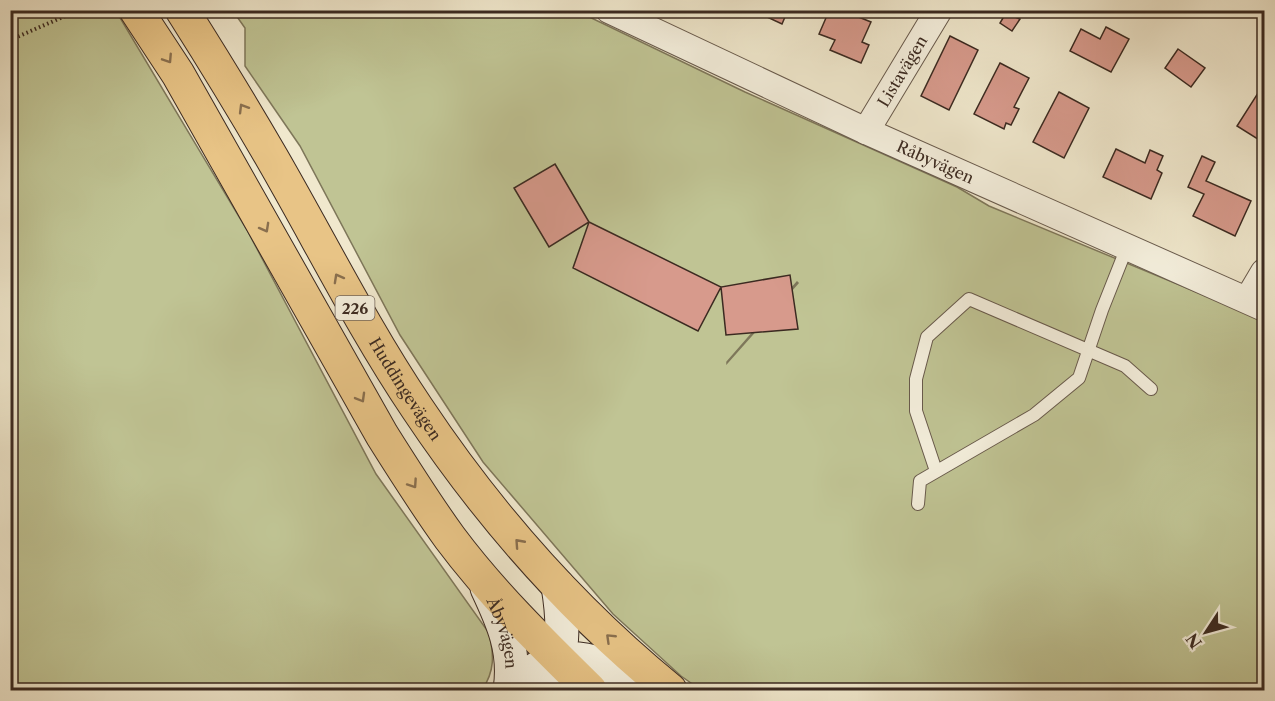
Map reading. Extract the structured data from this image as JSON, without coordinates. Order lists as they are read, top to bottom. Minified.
{"streets":{"main road":["226","Huddingevägen"],"street":["Listavägen","Råbyvägen","Åbyvägen"]},"crossings":[["Listavägen","Råbyvägen"],["226","Åbyvägen"]],"north":"bottom left"}
